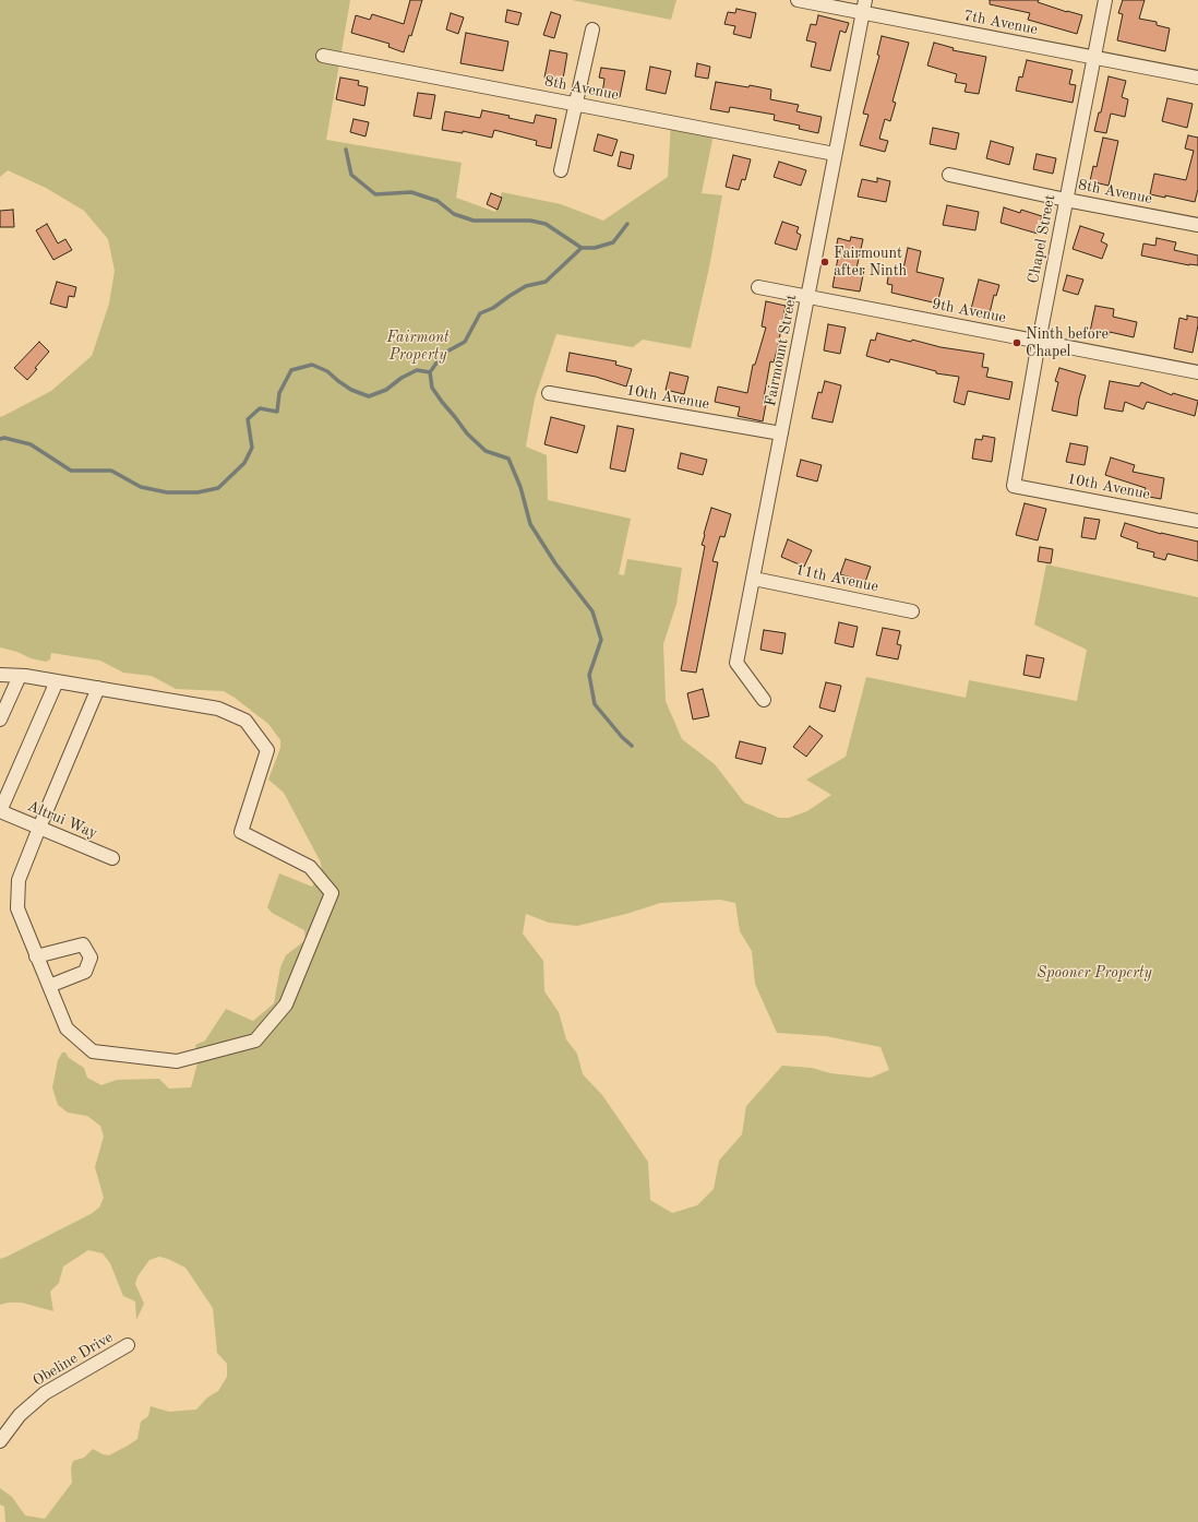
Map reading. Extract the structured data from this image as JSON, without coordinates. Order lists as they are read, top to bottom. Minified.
{"streets":{"street":["7th Avenue","8th Avenue","Chapel Street","9th Avenue","Fairmount Street","10th Avenue","11th Avenue","Altrui Way","Obeline Drive"]},"crossings":[["7th Avenue","Chapel Street"],["7th Avenue","Fairmount Street"],["8th Avenue","Chapel Street"],["8th Avenue","Fairmount Street"],["Chapel Street","9th Avenue"],["Chapel Street","10th Avenue"],["9th Avenue","Fairmount Street"],["Fairmount Street","10th Avenue"],["Fairmount Street","11th Avenue"]],"parks":["Fairmont Property","Spooner Property"],"places":["Fairmount after Ninth","Ninth before Chapel"]}
